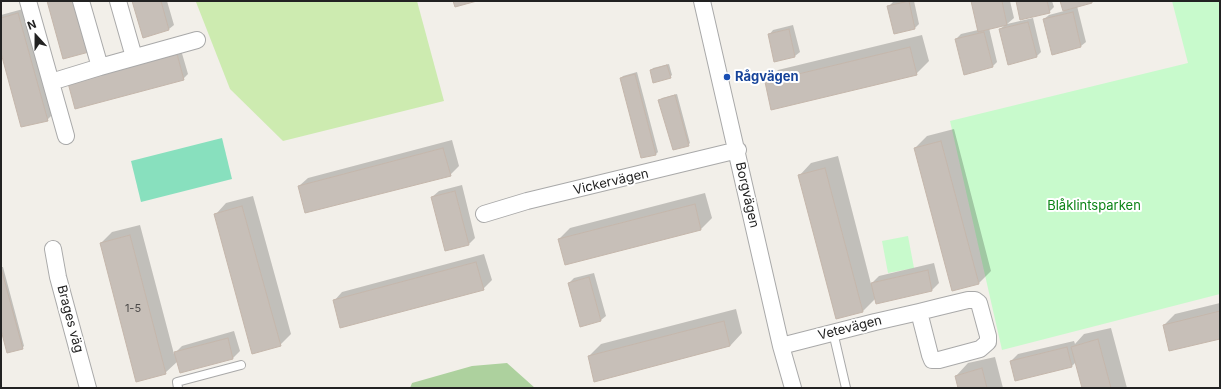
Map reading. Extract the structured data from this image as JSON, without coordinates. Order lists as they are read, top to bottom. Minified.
{"streets":{"street":["Vickervägen","Borgvägen","Brages väg","Vetevägen"]},"crossings":[["Vickervägen","Borgvägen"],["Borgvägen","Vetevägen"]],"parks":["Blåklintsparken"],"places":["Rågvägen"],"house_numbers":["1-5"],"north":"top"}
